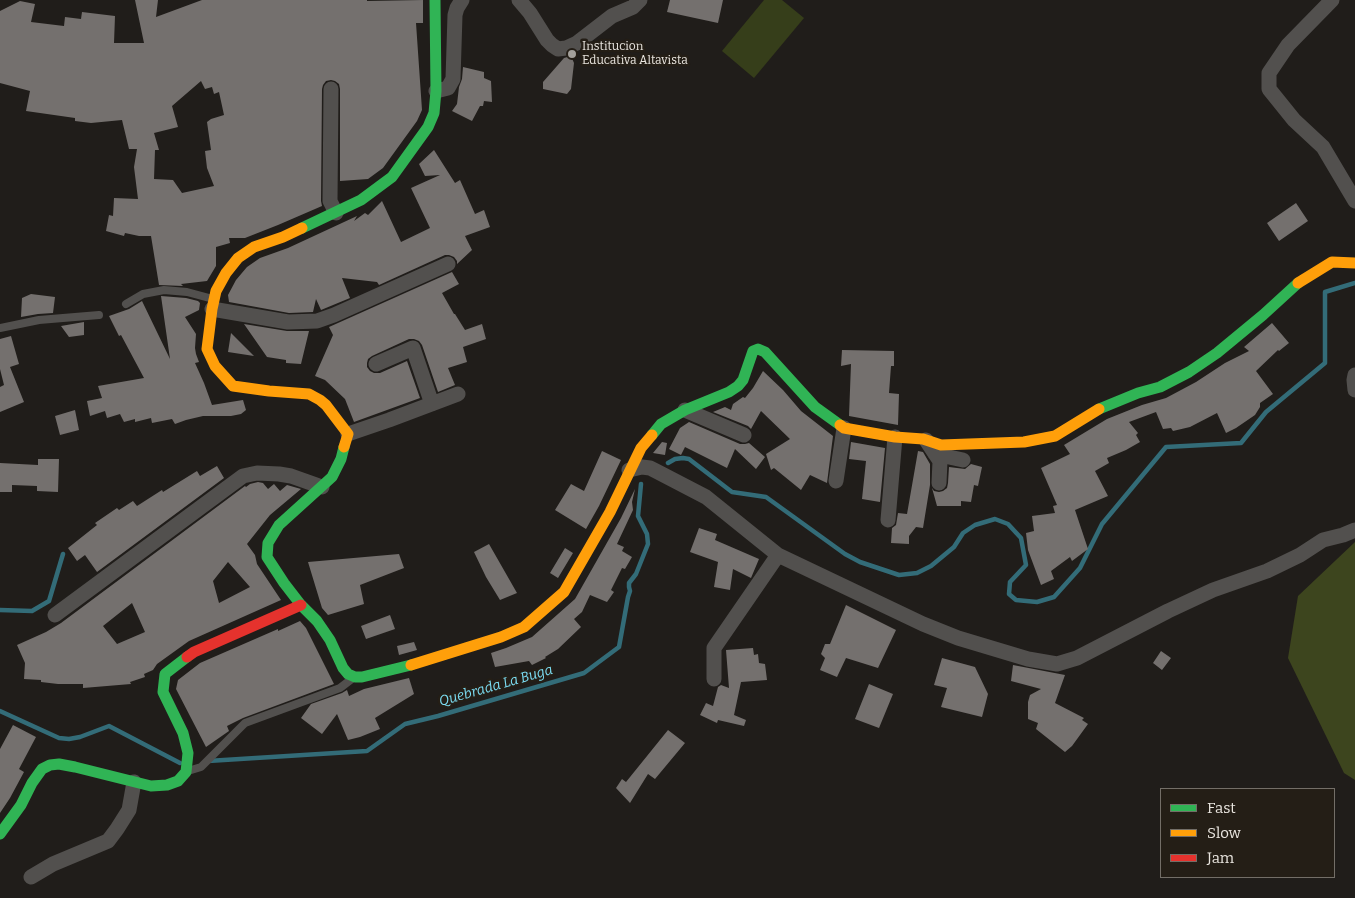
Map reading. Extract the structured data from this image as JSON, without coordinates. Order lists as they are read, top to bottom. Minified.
{"water":["Quebrada La Buga"],"places":["Institucion Educativa Altavista"],"legend":["Fast","Slow","Jam"]}
